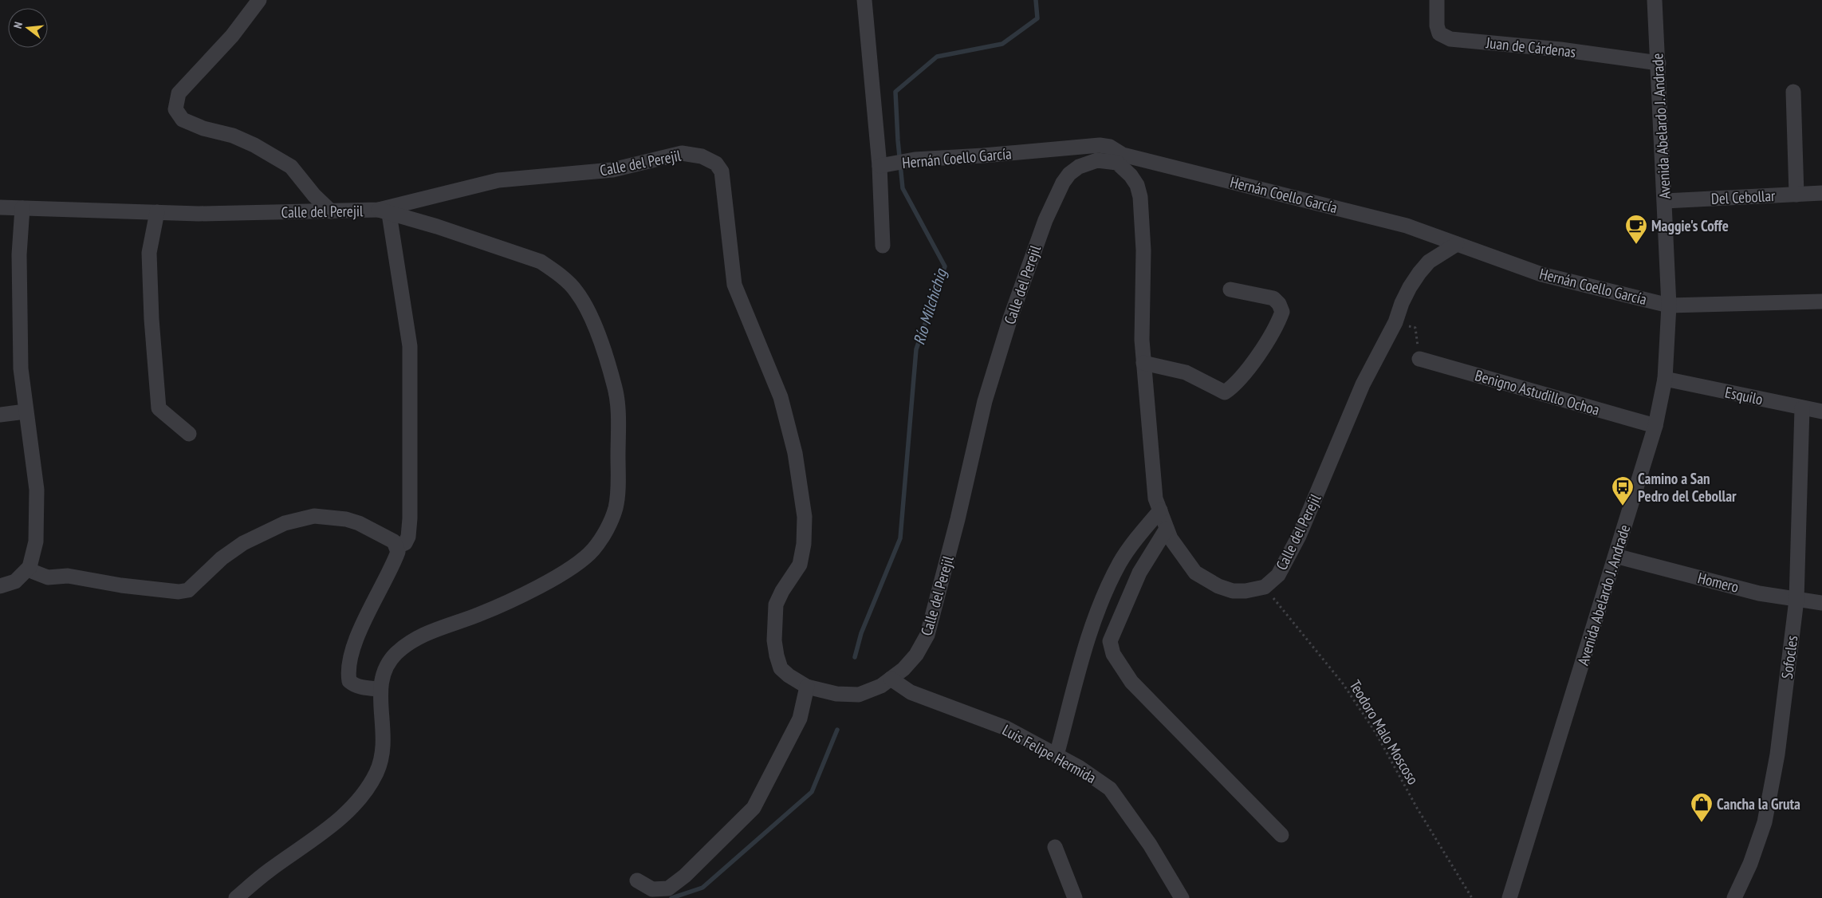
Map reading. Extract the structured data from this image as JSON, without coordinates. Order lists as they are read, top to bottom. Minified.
{"streets":{"street":["Juan de Cárdenas","Avenida Abelardo J. Andrade","Hernán Coello García","Calle del Perejil","Del Cebollar","Benigno Astudillo Ochoa","Esquilo","Homero","Sofocles","Luis Felipe Hermida"],"path":["Teodoro Malo Moscoso"]},"crossings":[["Juan de Cárdenas","Avenida Abelardo J. Andrade"],["Avenida Abelardo J. Andrade","Hernán Coello García"],["Avenida Abelardo J. Andrade","Del Cebollar"],["Avenida Abelardo J. Andrade","Benigno Astudillo Ochoa"],["Avenida Abelardo J. Andrade","Esquilo"],["Avenida Abelardo J. Andrade","Homero"],["Hernán Coello García","Calle del Perejil"],["Calle del Perejil","Teodoro Malo Moscoso"],["Calle del Perejil","Luis Felipe Hermida"],["Esquilo","Sofocles"],["Homero","Sofocles"]],"water":["Río Milchichig"],"places":{"cafe":["Maggie's Coffe"],"bus stop":["Camino a San Pedro del Cebollar"],"shop":["Cancha la Gruta"]},"north":"left"}
